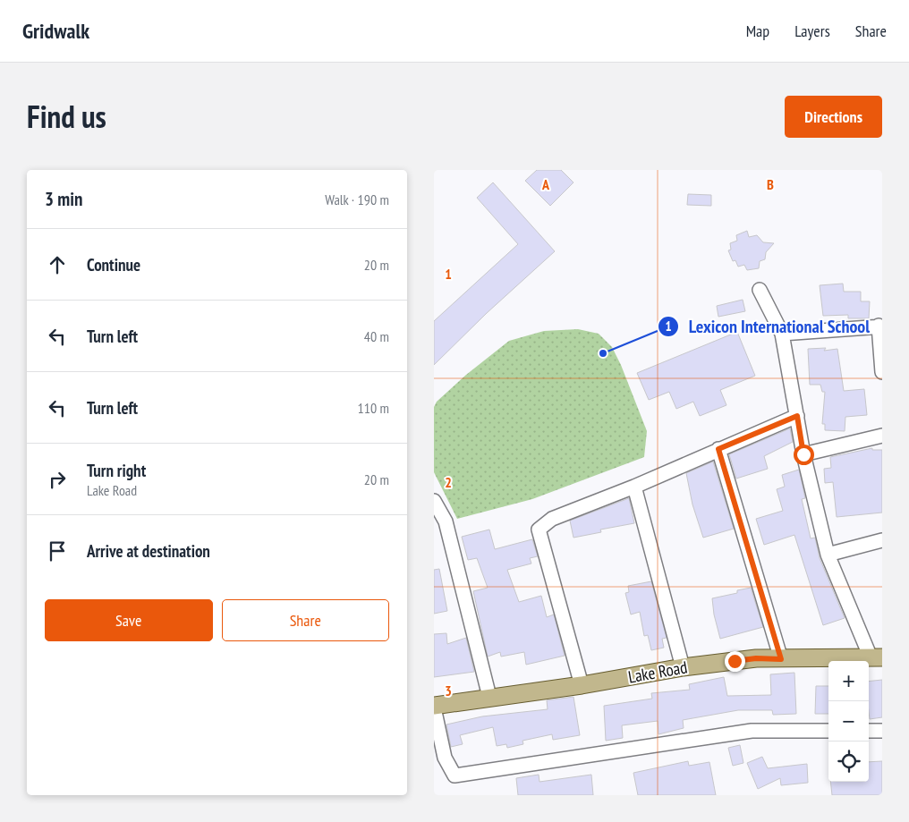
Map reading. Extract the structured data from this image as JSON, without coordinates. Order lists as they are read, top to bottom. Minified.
{"streets":{"main road":["Lake Road"]},"places":["Lexicon International School"],"page":{"header":"Gridwalk","nav":["Map","Layers","Share"],"title":"Find us","buttons":["Directions",["Save","Share"]],"heading":["3 min","Walk · 190 m"],"list":[["Continue","20 m"],["Turn left","40 m"],["Turn left","110 m"],["Turn right","Lake Road","20 m"],"Arrive at destination"],"map_buttons":["+","−"]},"grid":{"columns":["A","B"],"rows":["1","2","3"]}}
